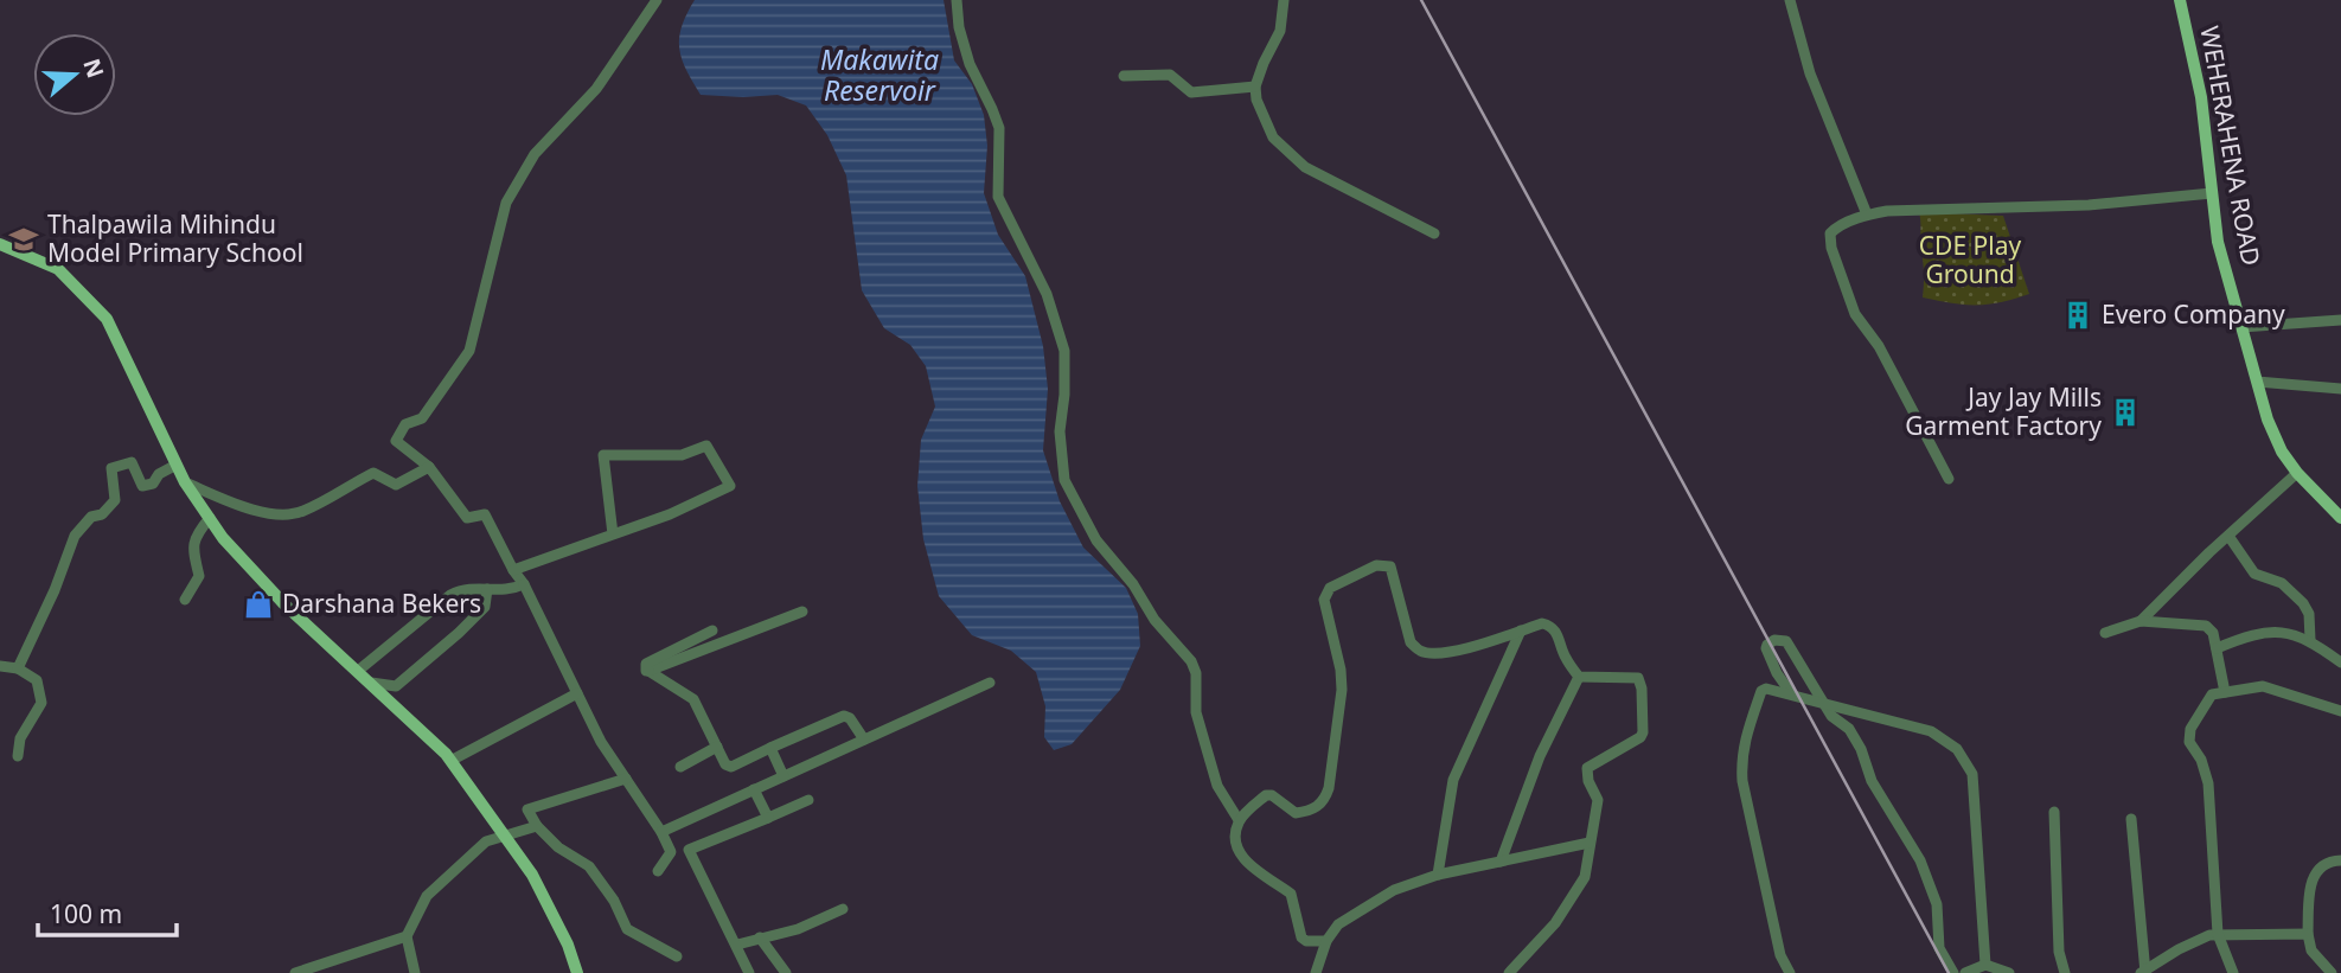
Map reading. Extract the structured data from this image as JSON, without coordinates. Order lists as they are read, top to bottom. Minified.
{"streets":{"main road":["WEHERAHENA ROAD"]},"water":["Makawita Reservoir"],"parks":["CDE Play Ground"],"places":{"school or university":["Thalpawila Mihindu Model Primary School"],"building":["Evero Company","Jay Jay Mills Garment Factory"],"shop":["Darshana Bekers"]},"scale_bar":"100 m","north":"right"}
